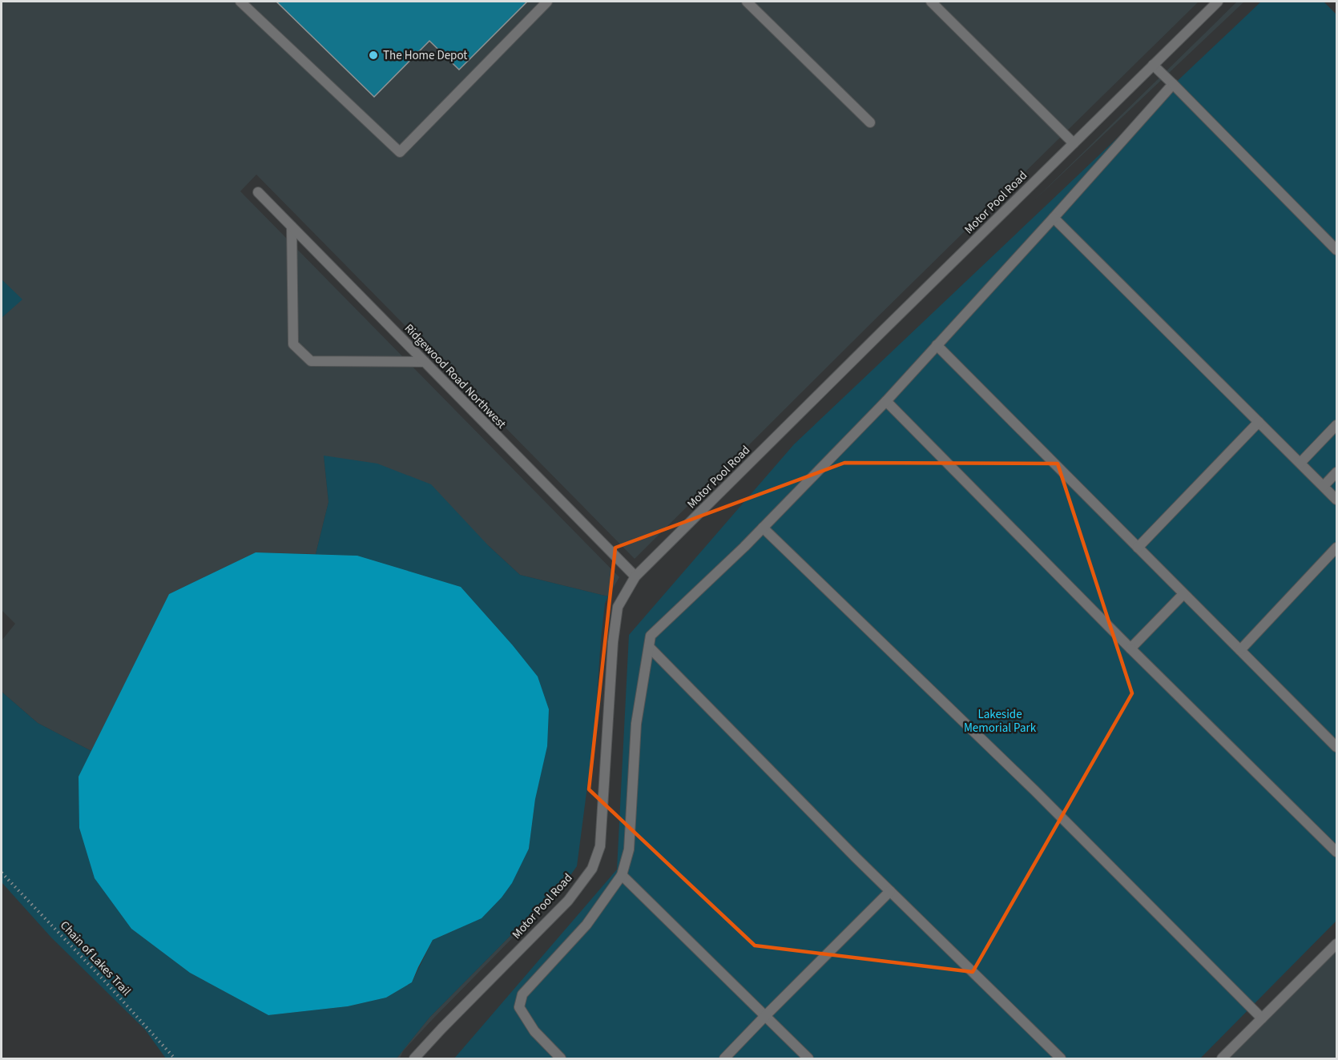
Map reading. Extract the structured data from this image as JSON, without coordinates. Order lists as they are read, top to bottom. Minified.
{"streets":{"street":["Motor Pool Road","Ridgewood Road Northwest"],"path":["Chain of Lakes Trail"]},"crossings":[["Motor Pool Road","Ridgewood Road Northwest"]],"parks":["Lakeside Memorial Park"],"places":["The Home Depot"]}
